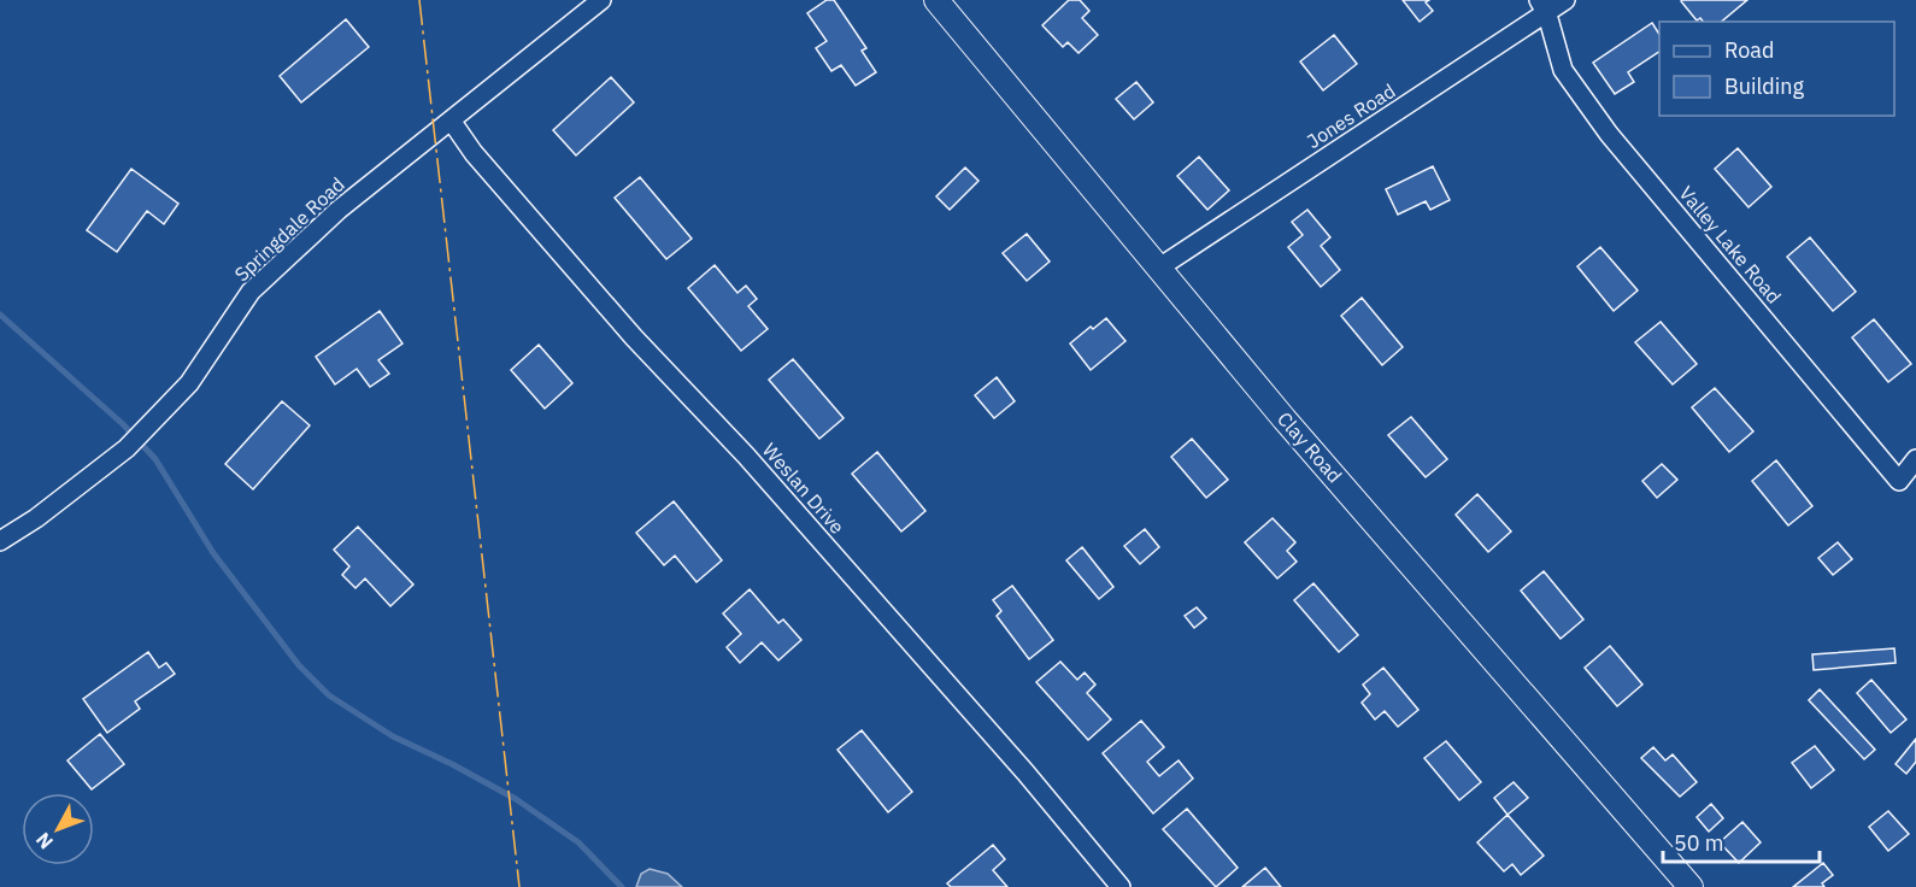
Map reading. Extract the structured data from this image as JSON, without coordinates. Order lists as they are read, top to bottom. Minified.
{"streets":{"street":["Jones Road","Springdale Road","Valley Lake Road","Clay Road","Weslan Drive"]},"crossings":[["Jones Road","Valley Lake Road"],["Jones Road","Clay Road"],["Springdale Road","Weslan Drive"]],"legend":["Road","Building"],"scale_bar":"50 m","north":"bottom left"}
